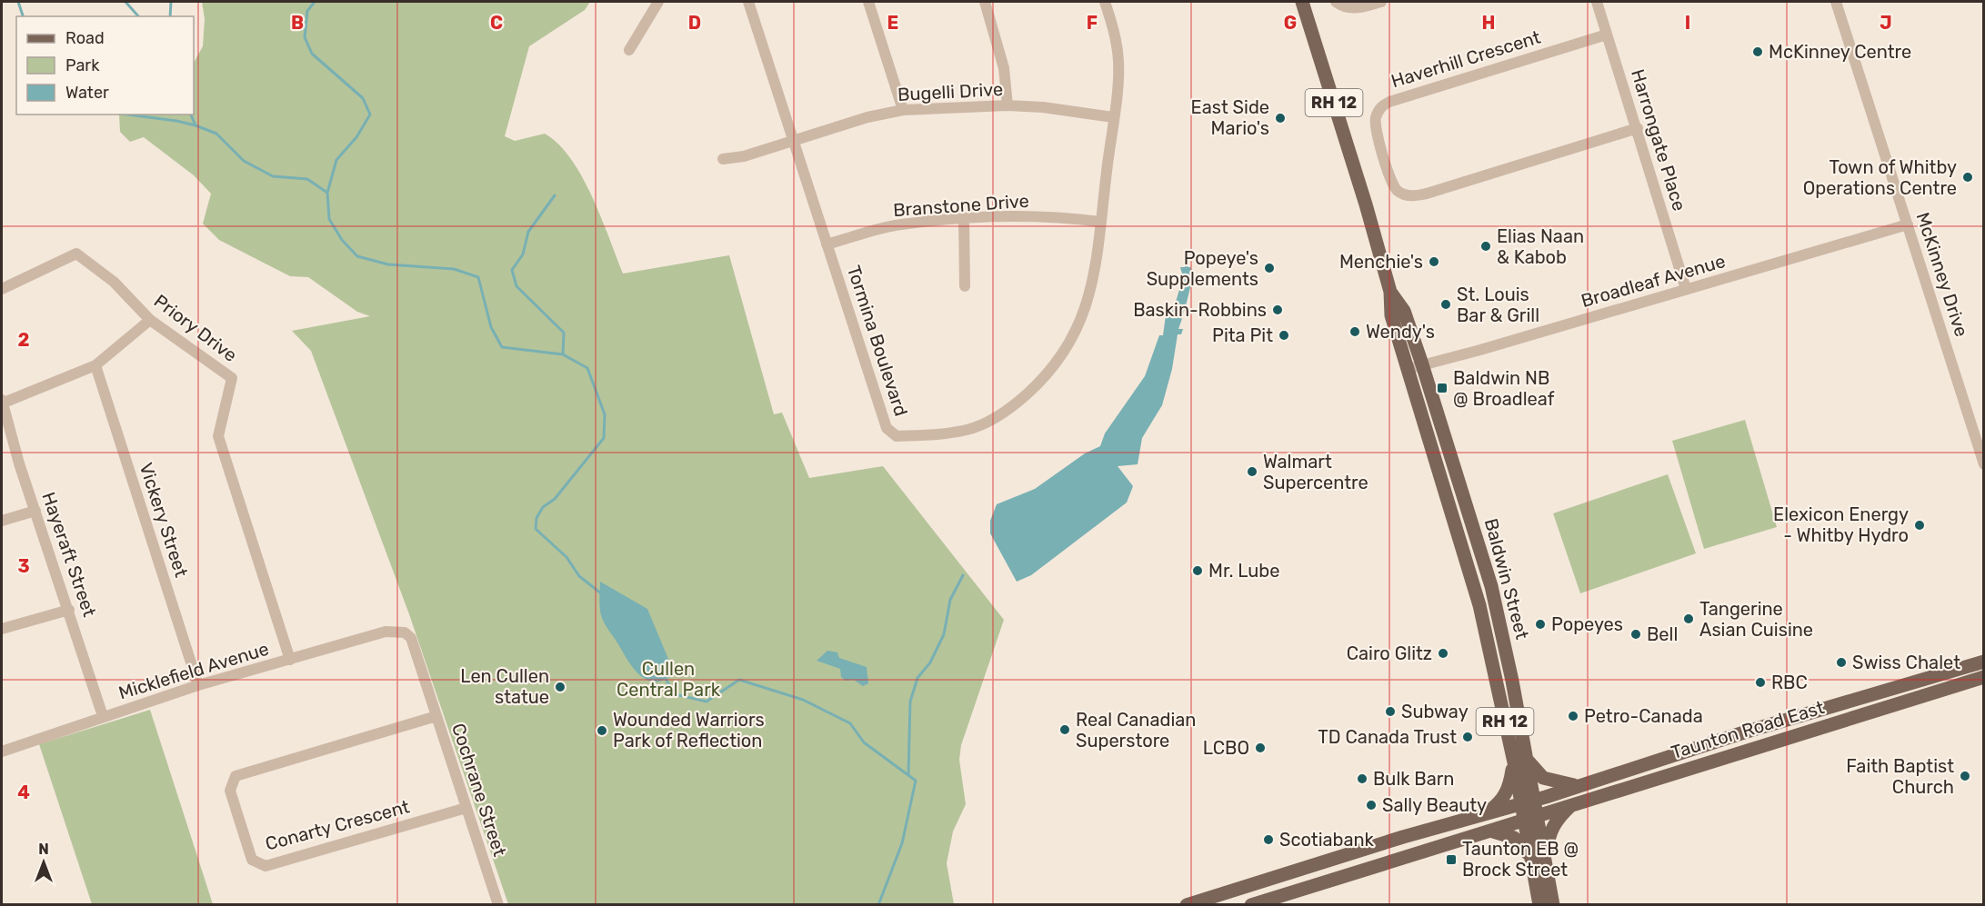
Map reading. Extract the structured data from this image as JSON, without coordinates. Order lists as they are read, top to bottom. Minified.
{"streets":{"main road":["RH 12","Baldwin Street","Taunton Road East"],"street":["Haverhill Crescent","Bugelli Drive","Harrongate Place","Branstone Drive","McKinney Drive","Broadleaf Avenue","Priory Drive","Tormina Boulevard","Vickery Street","Hayeraft Street","Micklefield Avenue","Cochrane Street","Conarty Crescent"]},"crossings":[["Haverhill Crescent","Harrongate Place"],["Bugelli Drive","Tormina Boulevard"],["RH 12","Baldwin Street"],["RH 12","Taunton Road East"],["Harrongate Place","Broadleaf Avenue"],["Branstone Drive","Tormina Boulevard"],["McKinney Drive","Broadleaf Avenue"],["Broadleaf Avenue","Baldwin Street"],["Priory Drive","Micklefield Avenue"],["Vickery Street","Micklefield Avenue"],["Hayeraft Street","Micklefield Avenue"],["Baldwin Street","Taunton Road East"],["Micklefield Avenue","Cochrane Street"],["Cochrane Street","Conarty Crescent"]],"parks":["Cullen Central Park"],"places":{"other":["McKinney Centre","East Side Mario's","Town of Whitby Operations Centre","Elias Naan & Kabob","Menchie's","Popeye's Supplements","St. Louis Bar & Grill","Baskin-Robbins","Wendy's","Pita Pit","Walmart Supercentre","Elexicon Energy - Whitby Hydro","Mr. Lube","Tangerine Asian Cuisine","Popeyes","Bell","Cairo Glitz","Swiss Chalet","RBC","Len Cullen statue","Subway","Petro-Canada","Real Canadian Superstore","Wounded Warriors Park of Reflection","TD Canada Trust","LCBO","Faith Baptist Church","Bulk Barn","Sally Beauty","Scotiabank"],"transit":["Baldwin NB @ Broadleaf","Taunton EB @ Brock Street"]},"legend":["Road","Park","Water"],"north":"top","grid":{"columns":["B","C","D","E","F","G","H","I","J"],"rows":["2","3","4"]}}
